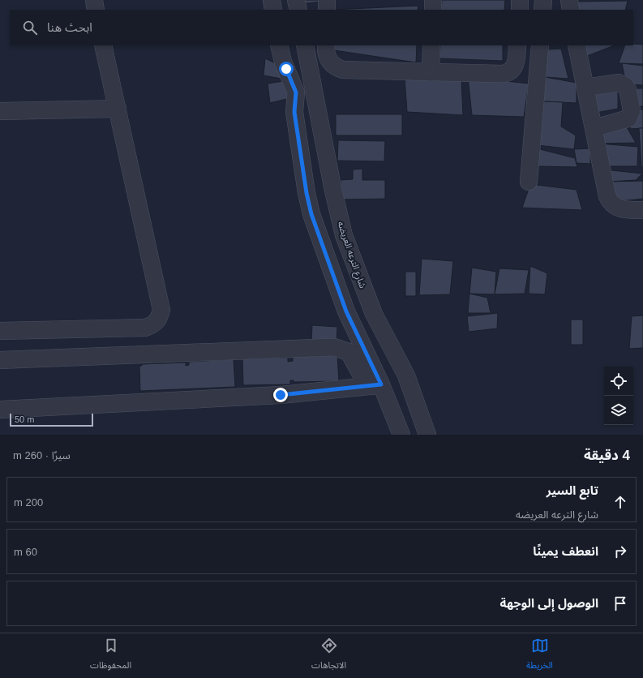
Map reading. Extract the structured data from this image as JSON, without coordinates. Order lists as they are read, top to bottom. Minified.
{"streets":{"street":["شارع الترعه العريضه"]},"scale_bar":"50 m","page":{"search":"ابحث هنا","scale":"50 m","heading":["4 دقيقة","سيرًا · 260 m"],"list":[["تابع السير","شارع الترعه العريضه","200 m"],["انعطف يمينًا","60 m"],"الوصول إلى الوجهة"],"nav":["الخريطة","الاتجاهات","المحفوظات"]}}
